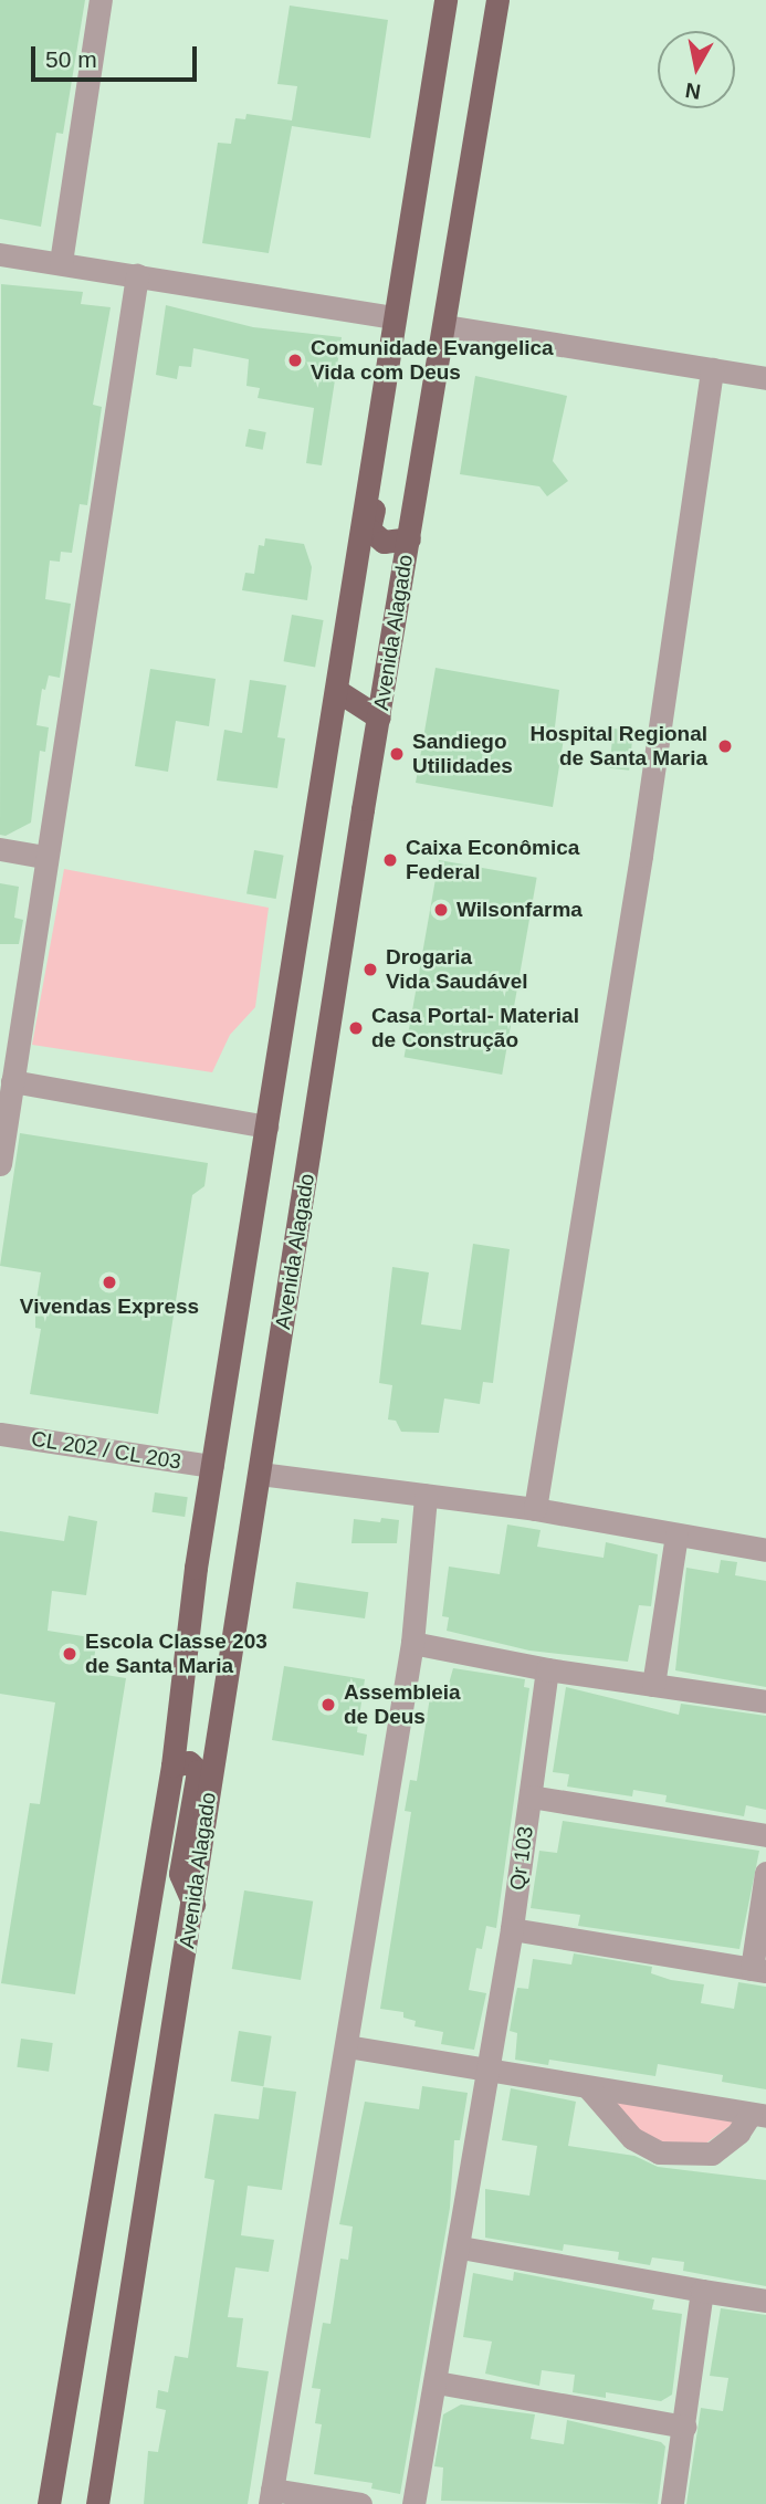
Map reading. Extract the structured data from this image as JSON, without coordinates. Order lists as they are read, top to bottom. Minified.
{"streets":{"main road":["Avenida Alagado"],"street":["CL 202 / CL 203","Qr 103"]},"crossings":[["Avenida Alagado","CL 202 / CL 203"]],"places":["Comunidade Evangelica Vida com Deus","Hospital Regional de Santa Maria","Sandiego Utilidades","Caixa Econômica Federal","Wilsonfarma","Drogaria Vida Saudável","Casa Portal- Material de Construção","Vivendas Express","Escola Classe 203 de Santa Maria","Assembleia de Deus"],"scale_bar":"50 m","north":"bottom"}
